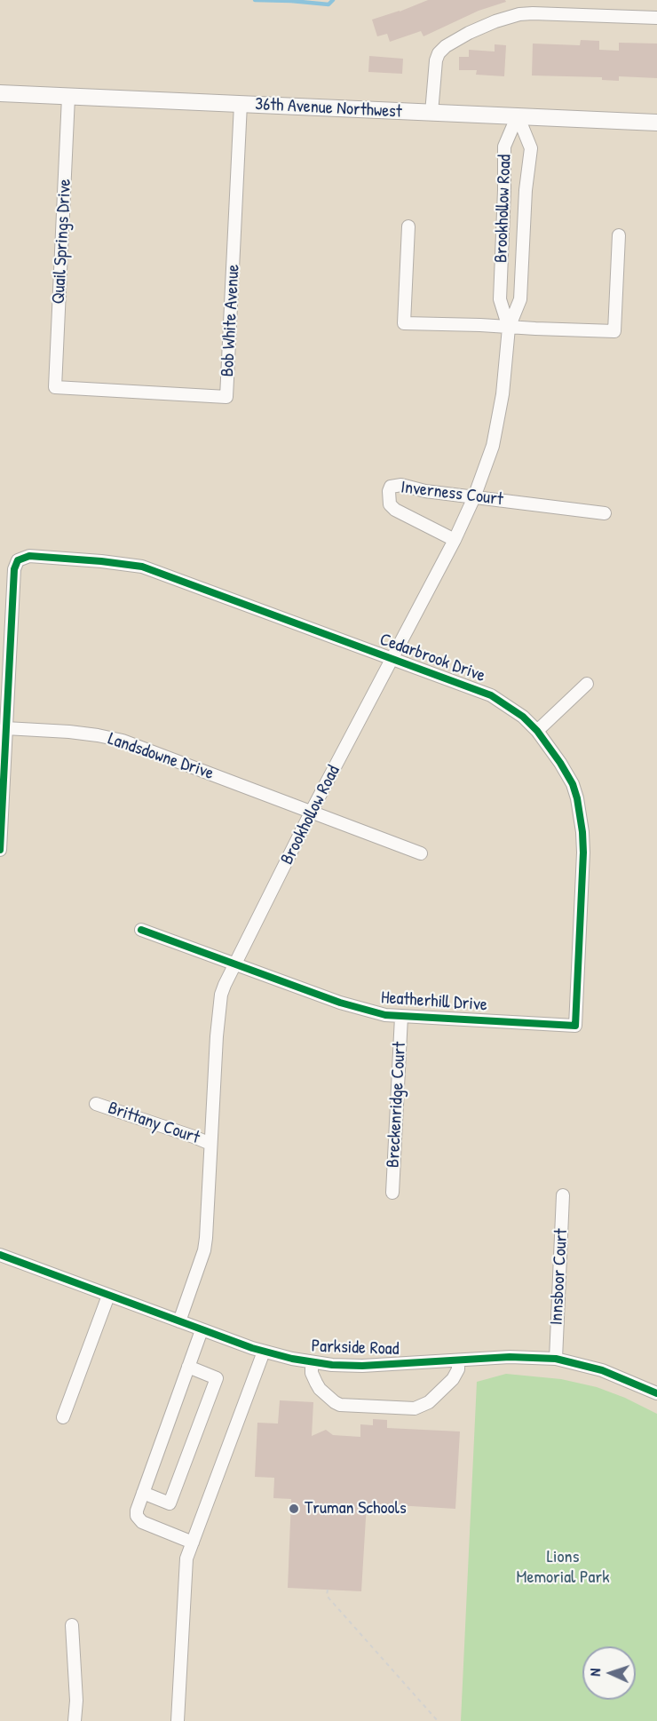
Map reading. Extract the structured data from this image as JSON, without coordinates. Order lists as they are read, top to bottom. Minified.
{"streets":{"main road":["36th Avenue Northwest"],"street":["Brookhollow Road","Quail Springs Drive","Bob White Avenue","Inverness Court","Cedarbrook Drive","Landsdowne Drive","Heatherhill Drive","Breckenridge Court","Brittany Court","Innsboor Court","Parkside Road"]},"crossings":[["36th Avenue Northwest","Brookhollow Road"],["36th Avenue Northwest","Quail Springs Drive"],["36th Avenue Northwest","Bob White Avenue"],["Brookhollow Road","Inverness Court"],["Brookhollow Road","Cedarbrook Drive"],["Brookhollow Road","Landsdowne Drive"],["Brookhollow Road","Heatherhill Drive"],["Brookhollow Road","Brittany Court"],["Brookhollow Road","Parkside Road"],["Quail Springs Drive","Bob White Avenue"],["Cedarbrook Drive","Landsdowne Drive"],["Cedarbrook Drive","Heatherhill Drive"],["Heatherhill Drive","Breckenridge Court"],["Innsboor Court","Parkside Road"]],"parks":["Lions Memorial Park"],"places":["Truman Schools"],"north":"left"}
